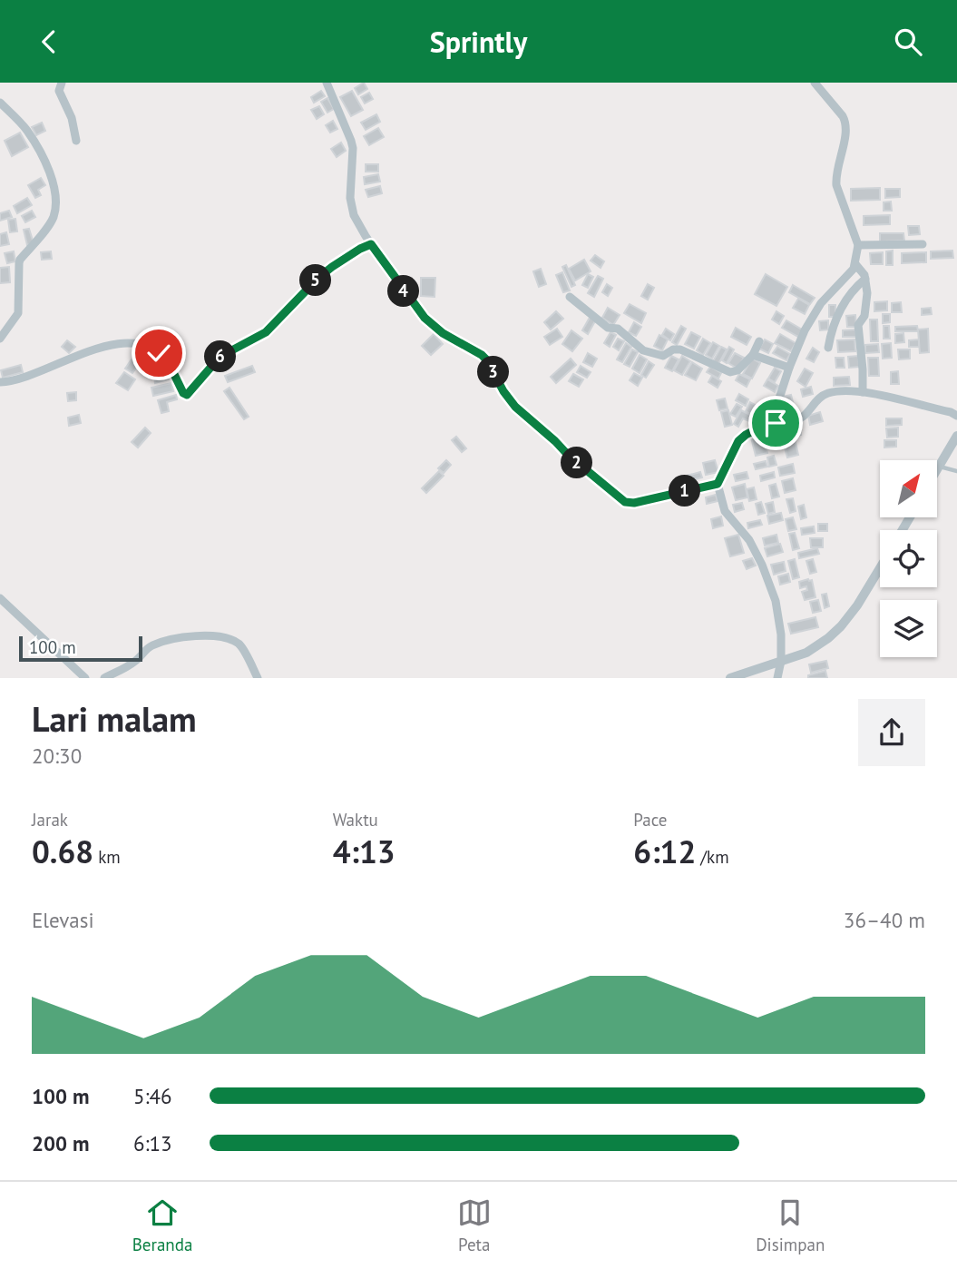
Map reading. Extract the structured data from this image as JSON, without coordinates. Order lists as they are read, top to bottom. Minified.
{"scale_bar":"100 m","north":"top right","page":{"header":"Sprintly","pins":["5","4","6","3","2","1"],"scale":"100 m","heading":["Lari malam","20:30"],"stats":[["Jarak","0.68 km"],["Waktu","4:13"],["Pace","6:12 /km"]],"chart":["Elevasi","36–40 m"],"list":[{"name":"100 m","note":"5:46"},{"name":"200 m","note":"6:13"}],"tabs":["Beranda","Peta","Disimpan"]}}
